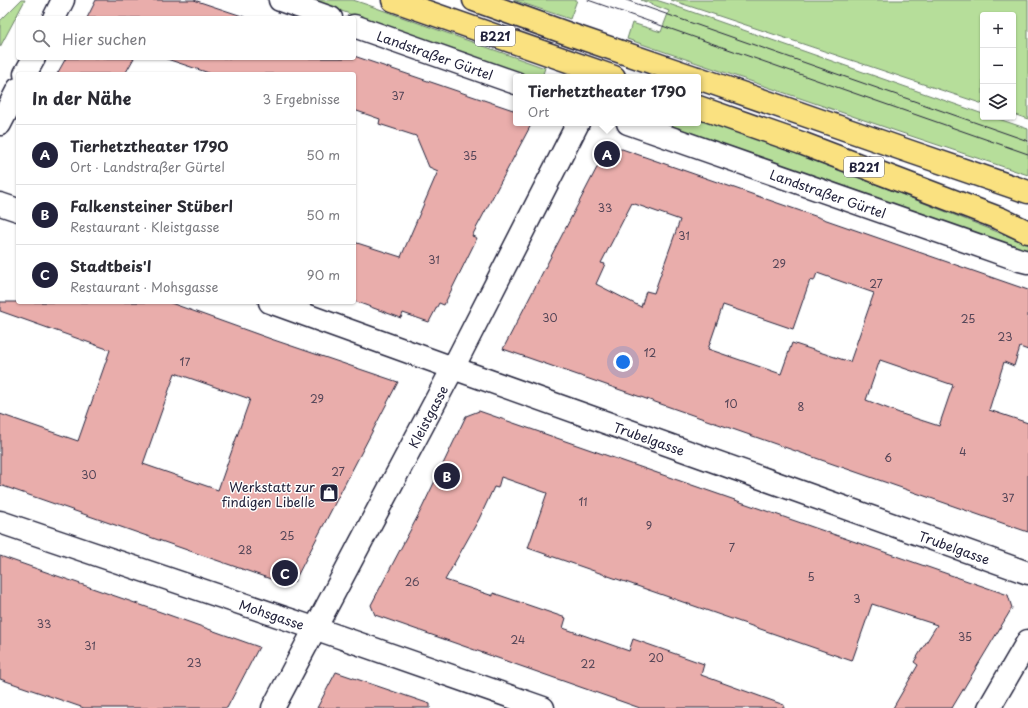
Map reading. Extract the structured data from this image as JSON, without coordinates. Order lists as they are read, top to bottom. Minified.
{"streets":{"main road":["B221"],"street":["Landstraßer Gürtel","Kleistgasse","Trubelgasse","Mohsgasse"]},"crossings":[["Kleistgasse","Trubelgasse"],["Kleistgasse","Mohsgasse"]],"places":{"shop":["Werkstatt zur findigen Libelle"]},"house_numbers":["37","35","33","31","31","29","27","30","25","23","12","17","29","10","8","4","6","27","30","37","11","9","25","7","28","5","26","3","33","35","24","31","20","23","22"],"page":{"map_buttons":["+","−"],"search":"Hier suchen","heading":["In der Nähe","3 Ergebnisse"],"popup":["Tierhetztheater 1790","Ort"],"list":[{"mark":"A","name":"Tierhetztheater 1790","note":"Ort · Landstraßer Gürtel","value":"50 m"},{"mark":"B","name":"Falkensteiner Stüberl","note":"Restaurant · Kleistgasse","value":"50 m"},{"mark":"C","name":"Stadtbeis'l","note":"Restaurant · Mohsgasse","value":"90 m"}],"pins":["A","B","C"]}}
